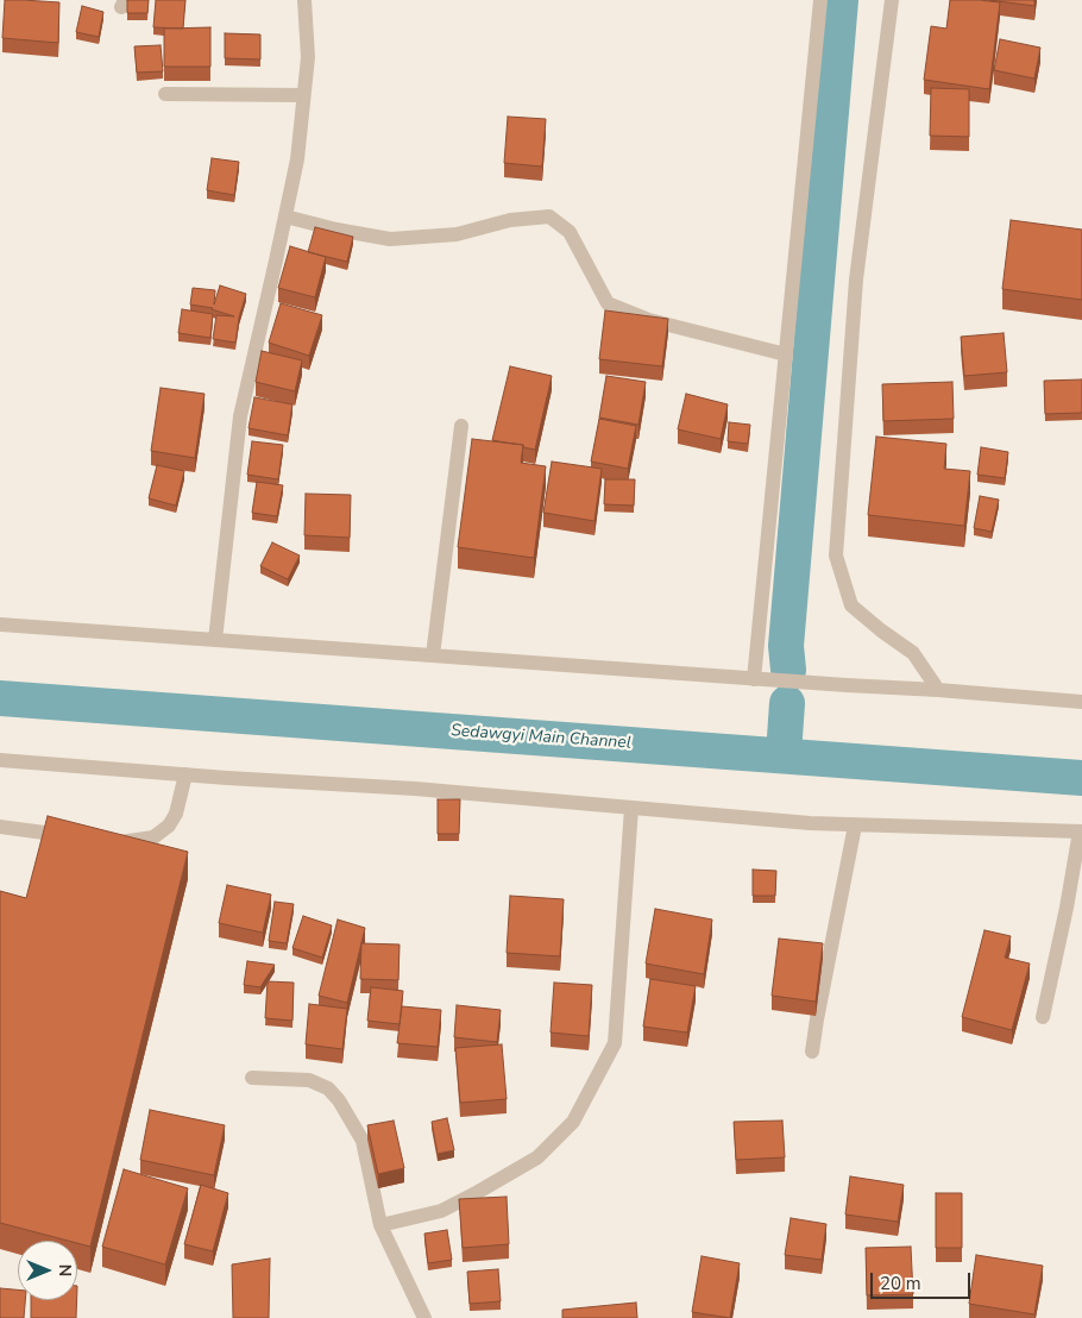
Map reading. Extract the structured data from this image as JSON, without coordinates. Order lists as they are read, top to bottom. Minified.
{"water":["Sedawgyi Main Channel"],"scale_bar":"20 m","north":"right"}
